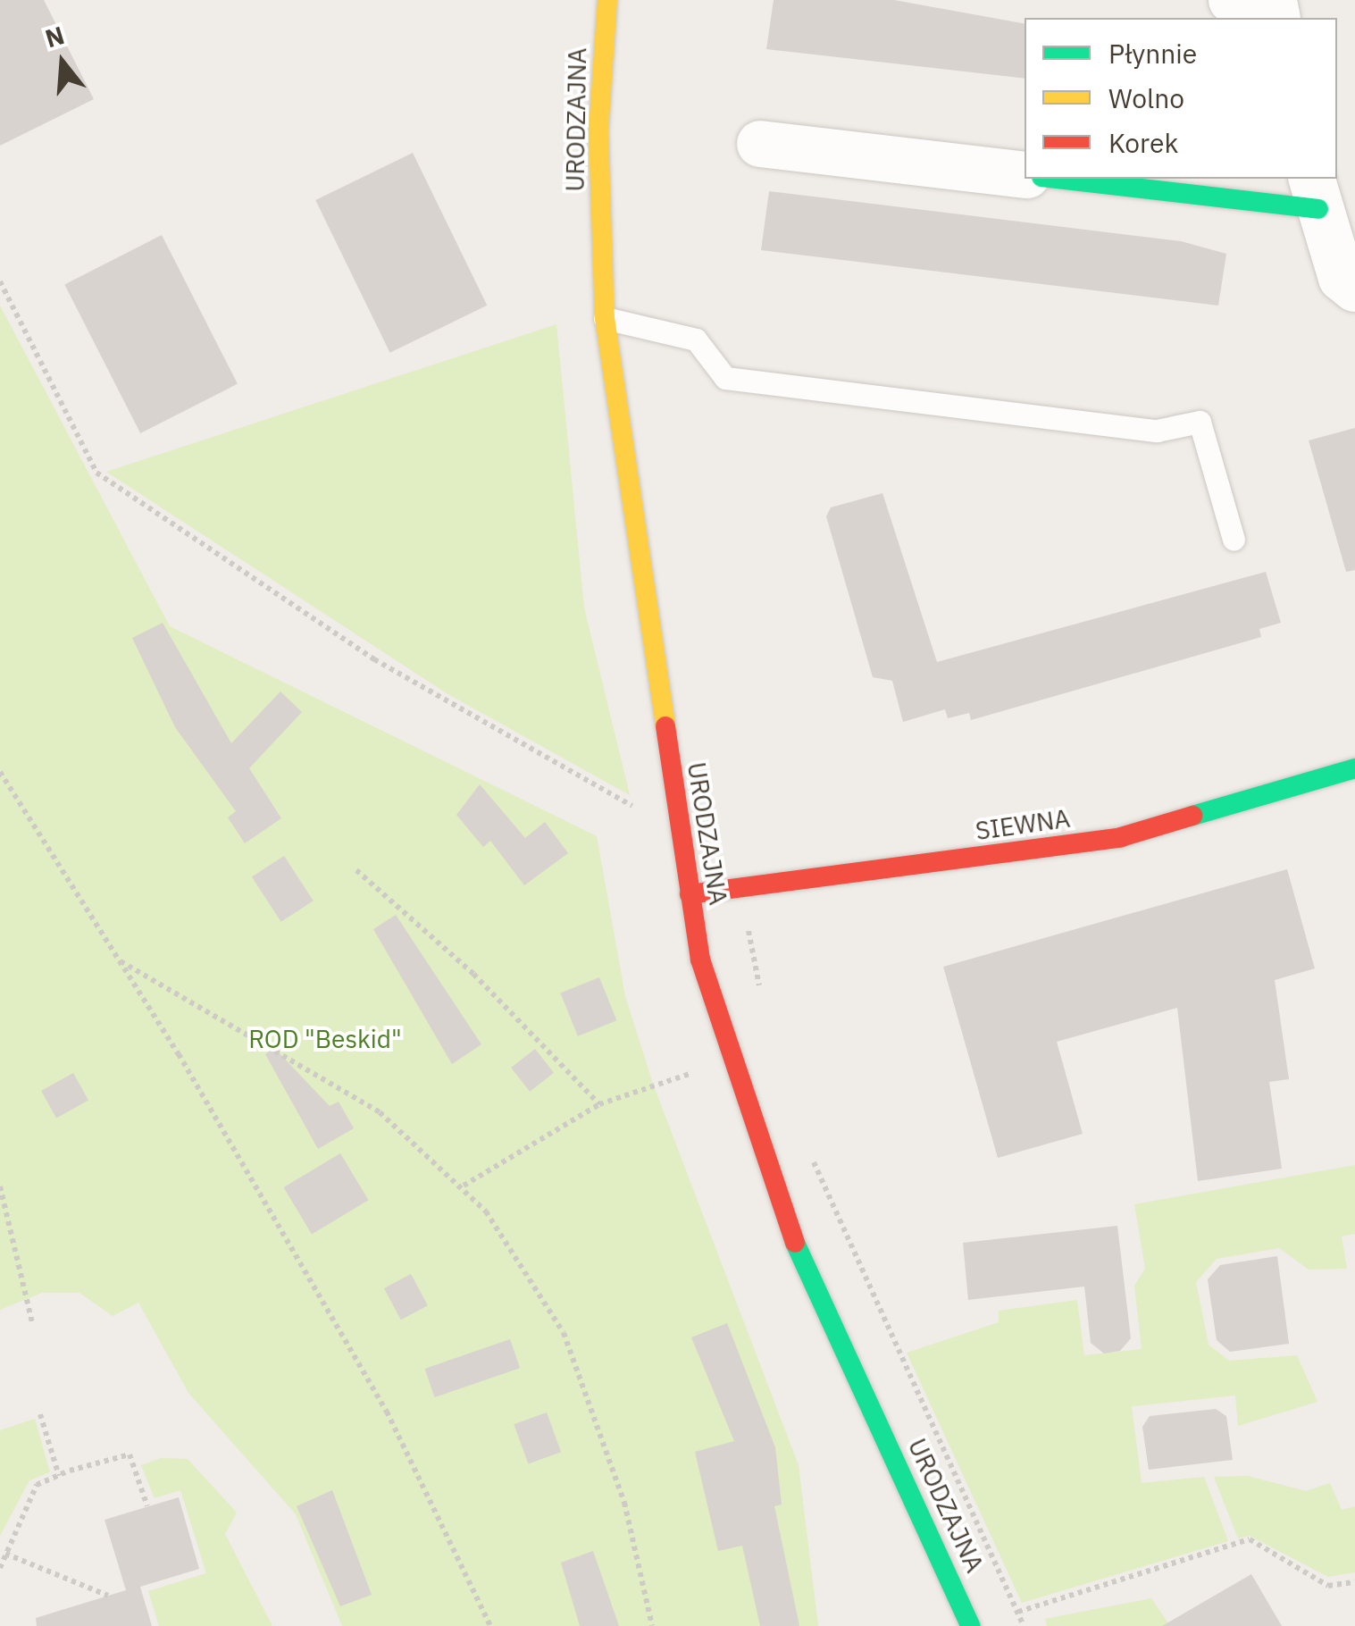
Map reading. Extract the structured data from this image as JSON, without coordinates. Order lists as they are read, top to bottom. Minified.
{"streets":{"street":["URODZAJNA","SIEWNA"]},"crossings":[["URODZAJNA","SIEWNA"]],"parks":["ROD \"Beskid\""],"legend":["Płynnie","Wolno","Korek"],"north":"top"}
